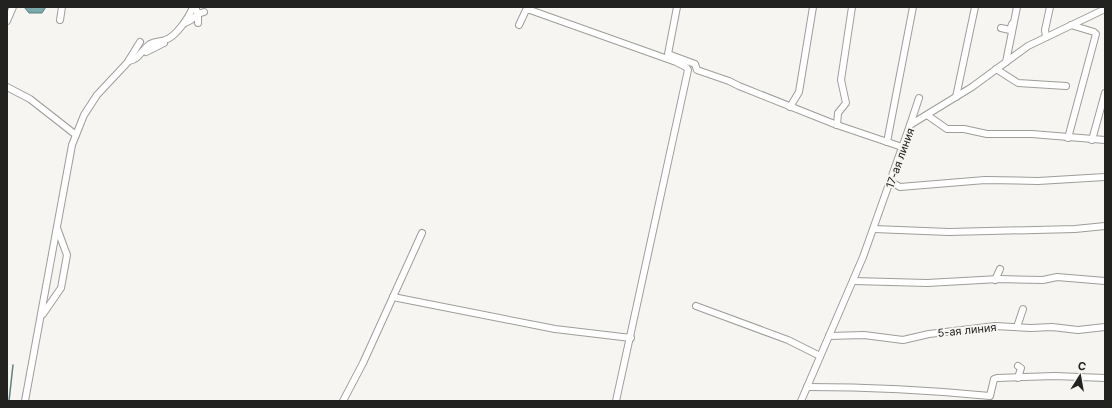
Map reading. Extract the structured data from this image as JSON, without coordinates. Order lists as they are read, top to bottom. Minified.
{"streets":{"street":["17-ая линия","5-ая линия"]},"crossings":[["17-ая линия","5-ая линия"]],"north":"top"}
